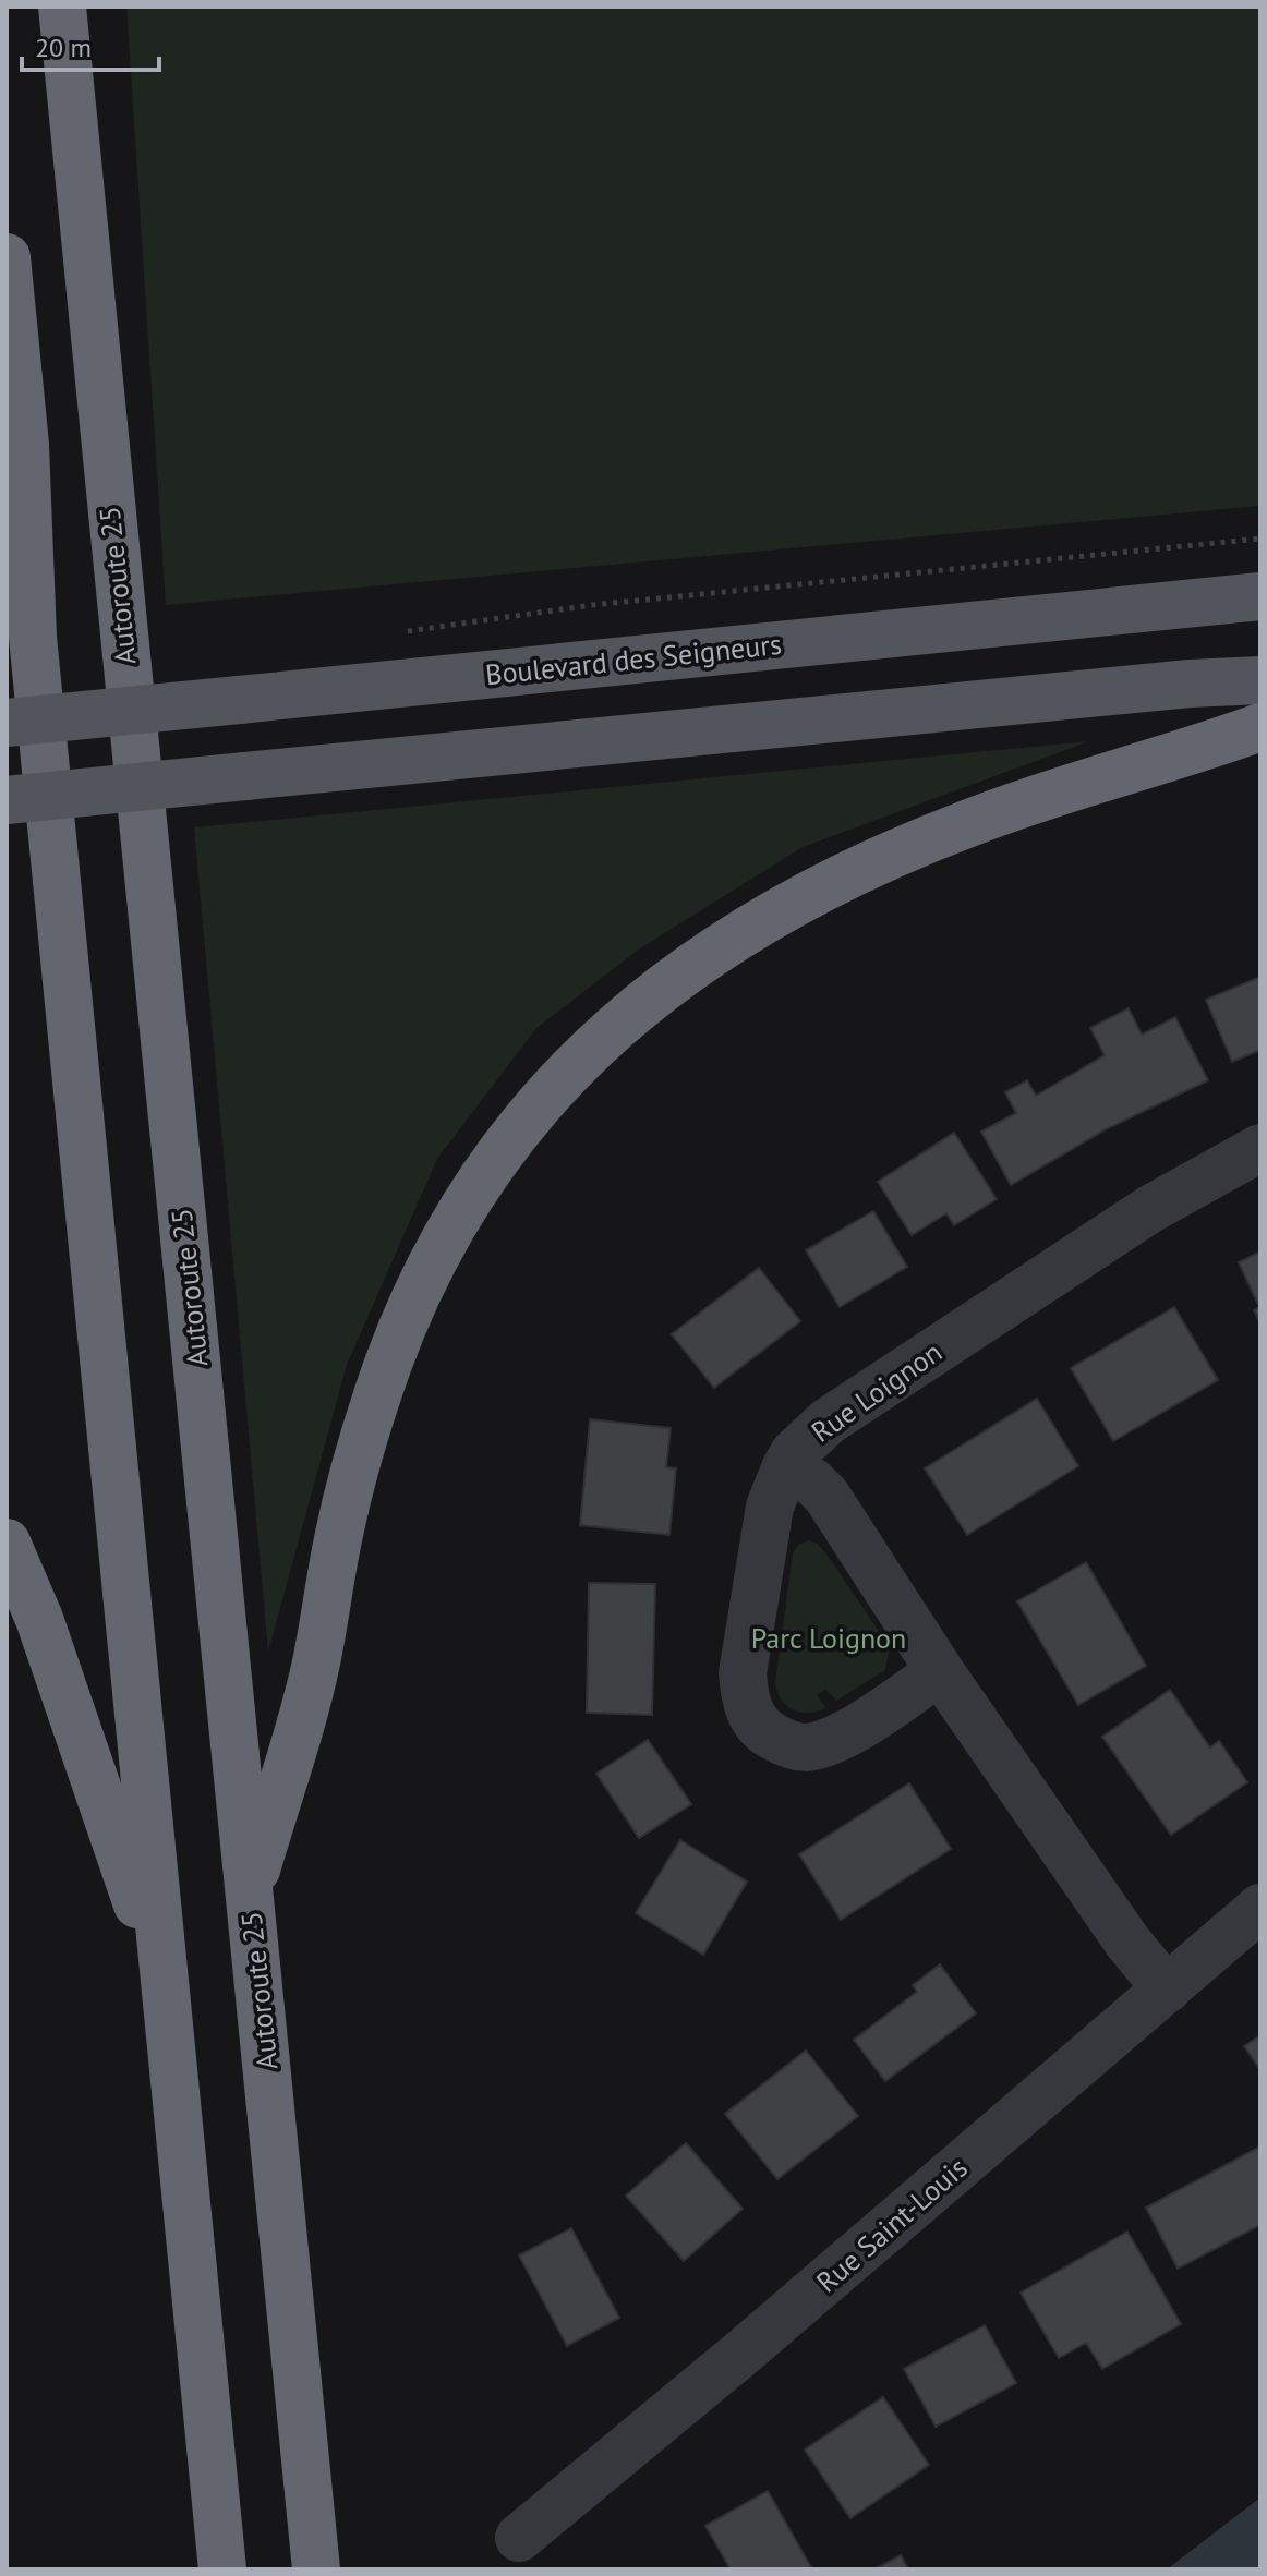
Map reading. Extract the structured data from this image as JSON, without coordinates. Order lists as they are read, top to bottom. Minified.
{"streets":{"highway":["Autoroute 25"],"main road":["Boulevard des Seigneurs"],"street":["Rue Loignon","Rue Saint-Louis"]},"crossings":[["Rue Loignon","Rue Saint-Louis"]],"parks":["Parc Loignon"],"scale_bar":"20 m"}
